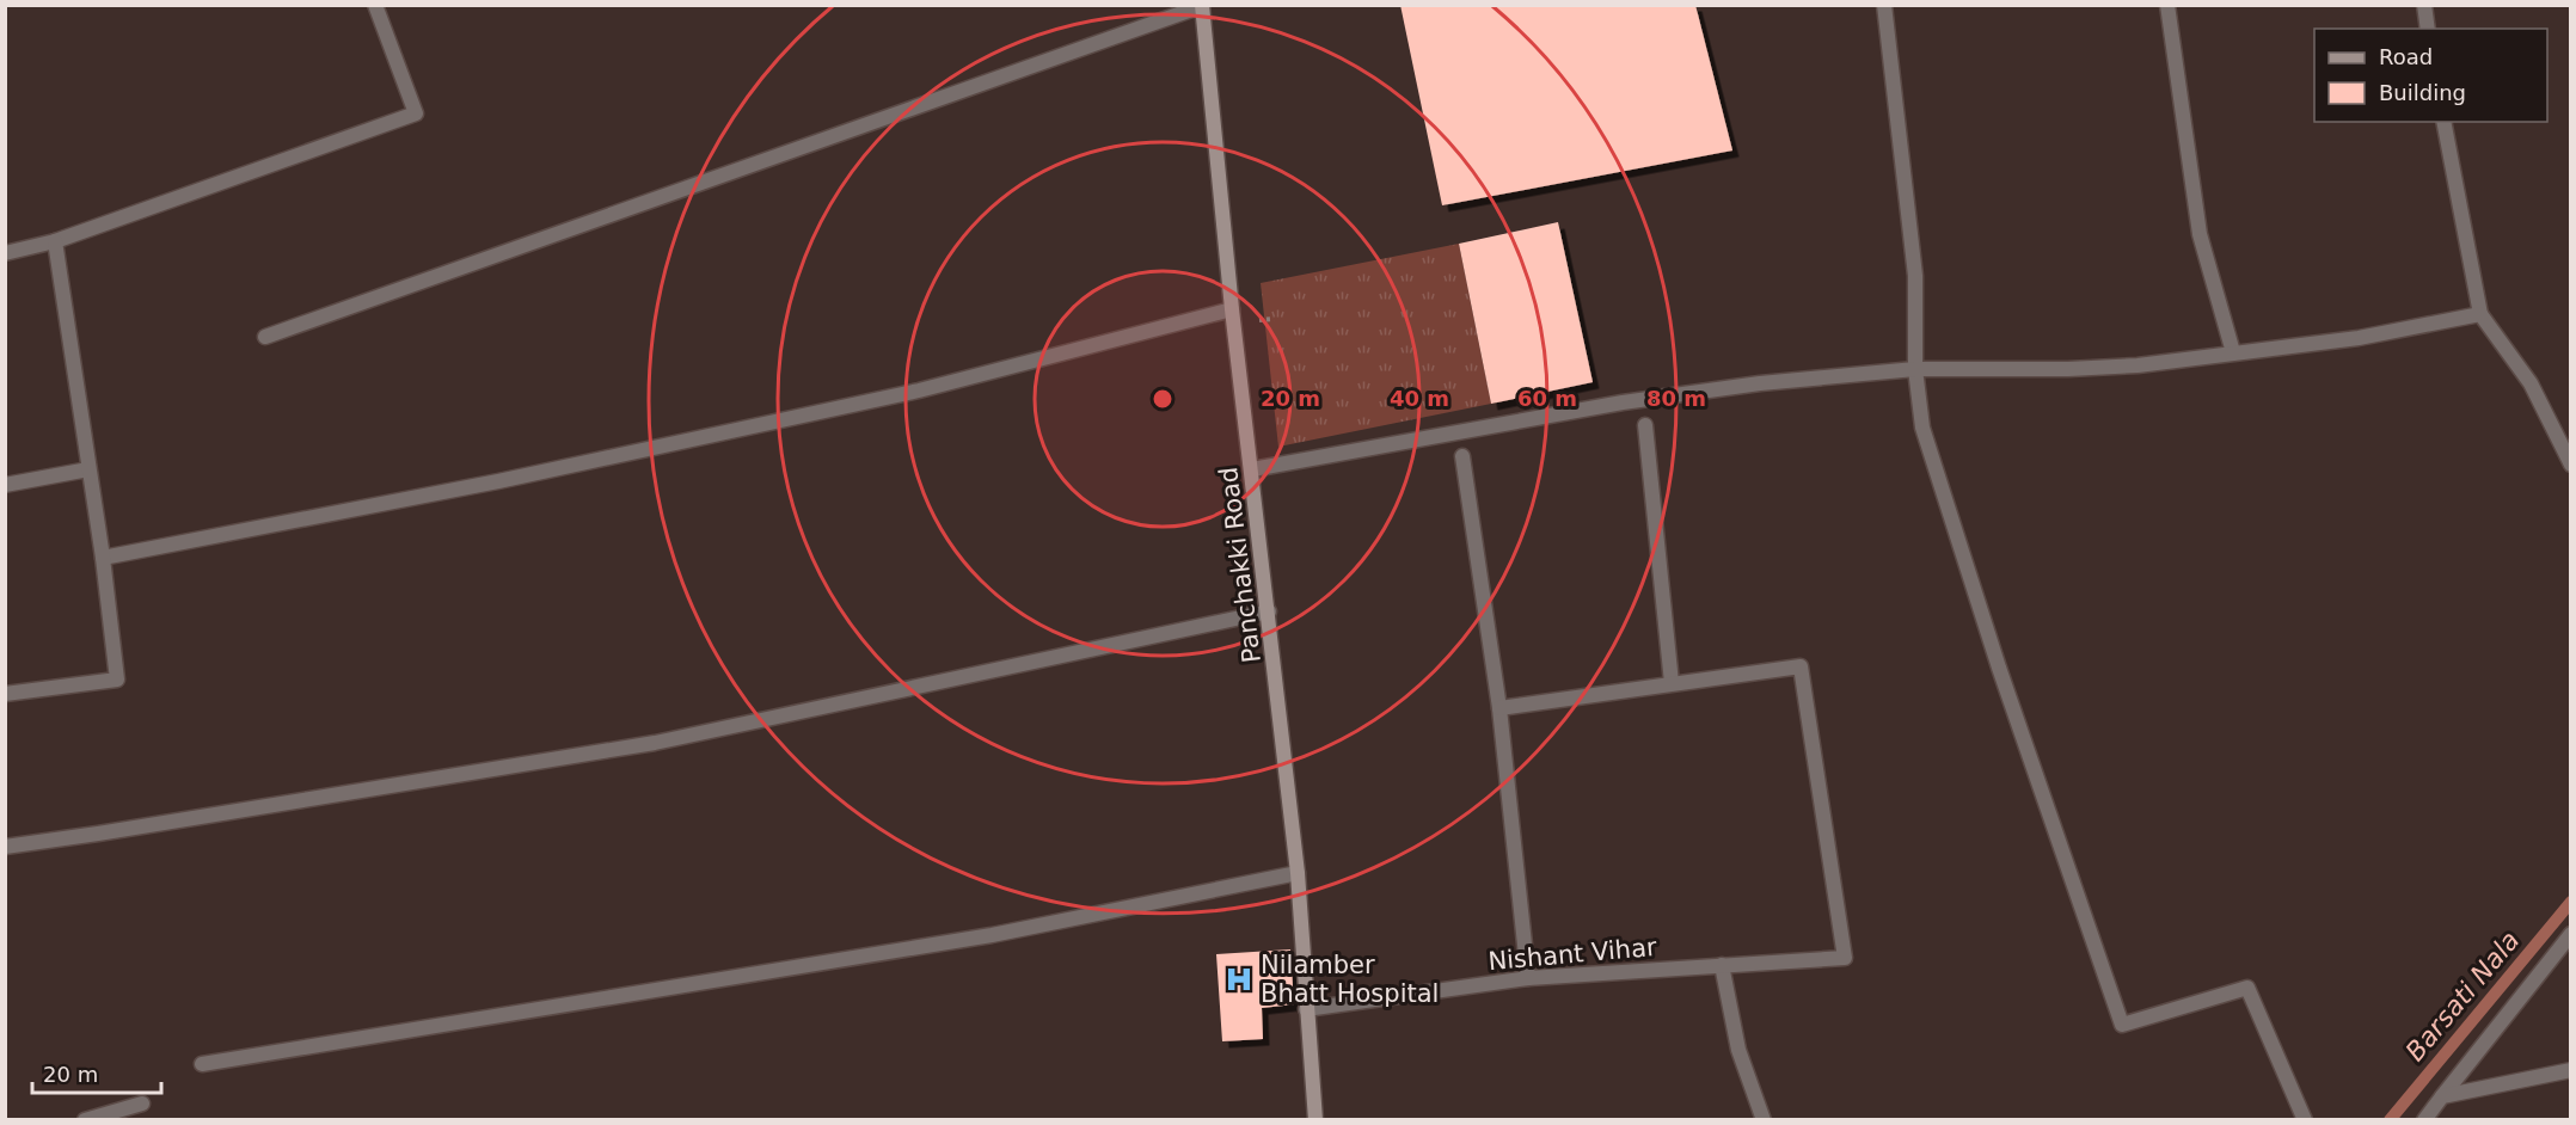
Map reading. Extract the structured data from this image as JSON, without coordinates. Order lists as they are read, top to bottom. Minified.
{"streets":{"main road":["Panchakki Road"],"street":["Nishant Vihar"]},"crossings":[["Panchakki Road","Nishant Vihar"]],"water":["Barsati Nala"],"places":{"hospital":["Nilamber Bhatt Hospital"]},"legend":["Road","Building"],"scale_bar":"20 m","rings":["20 m","40 m","60 m","80 m"]}
